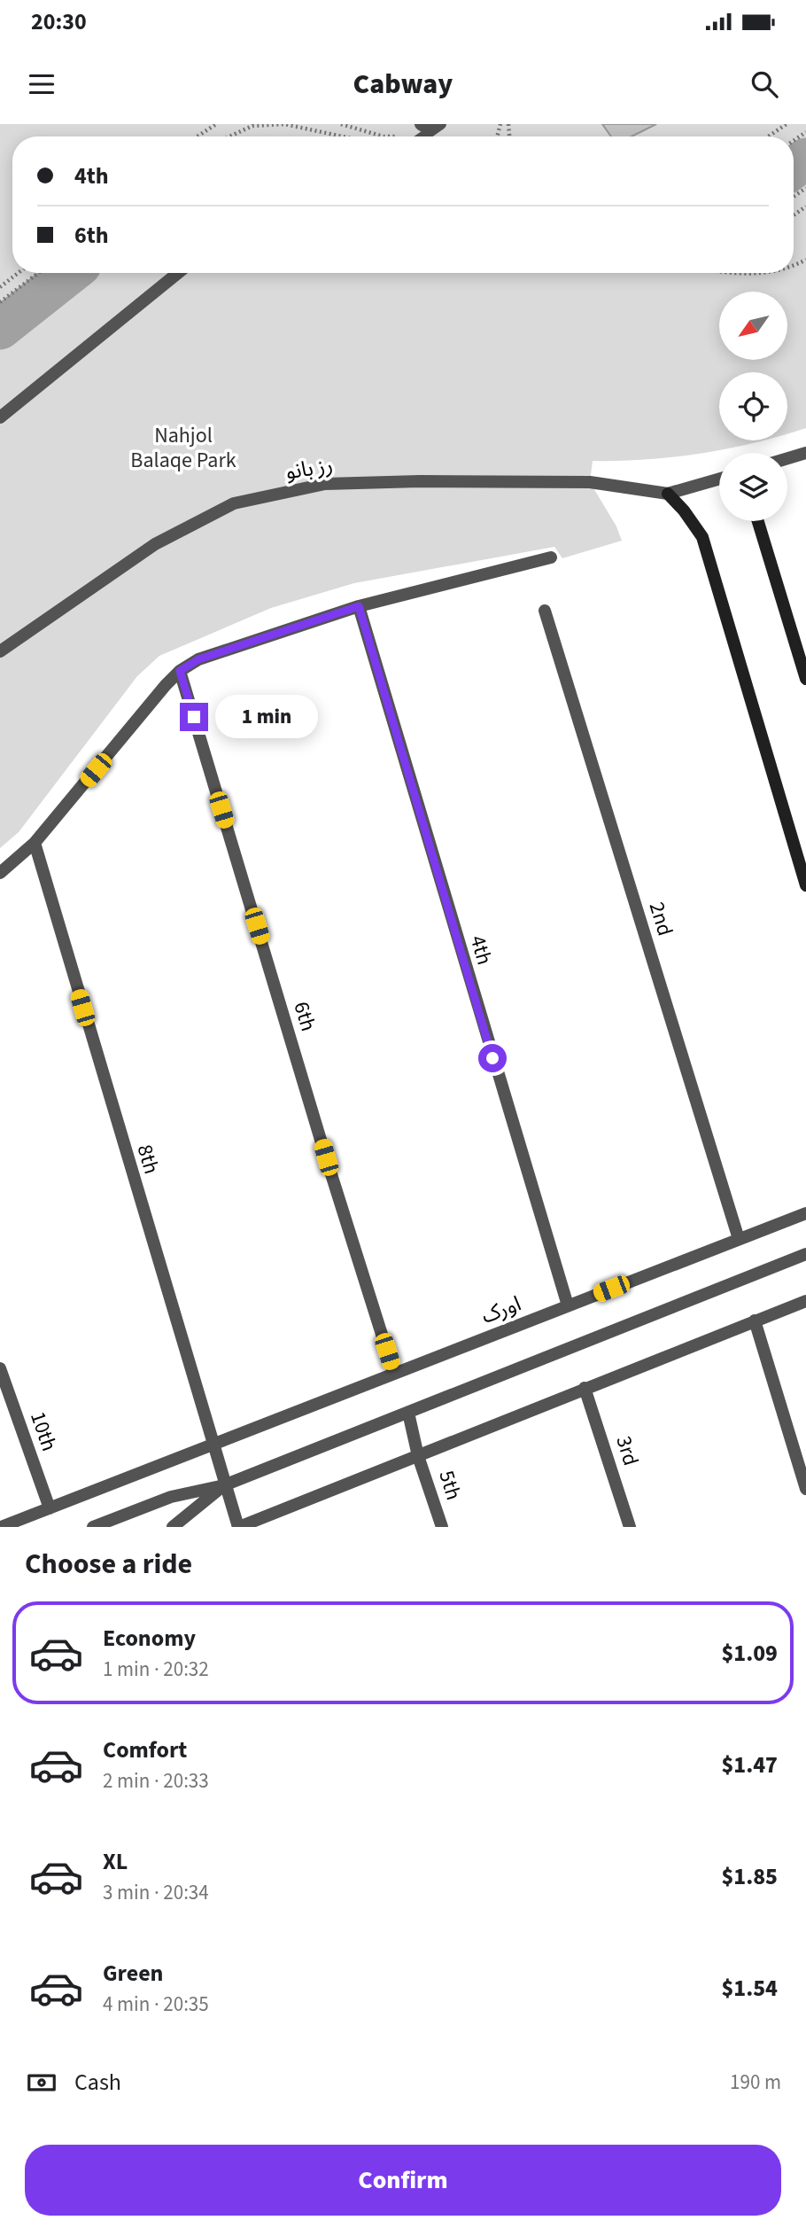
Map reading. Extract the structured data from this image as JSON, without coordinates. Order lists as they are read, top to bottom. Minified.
{"streets":{"street":["رز بانو","2nd","4th","6th","8th","اورک","10th","3rd","5th"]},"crossings":[["2nd","اورک"],["4th","اورک"],["6th","اورک"],["8th","اورک"],["اورک","10th"]],"parks":["Nahjol Balaqe Park"],"north":"bottom left","page":{"status":"20:30","header":"Cabway","banner":["4th","6th"],"bubble":"1 min","heading":"Choose a ride","list":[{"name":"Economy","note":"1 min · 20:32","value":"$1.09"},{"name":"Comfort","note":"2 min · 20:33","value":"$1.47"},{"name":"XL","note":"3 min · 20:34","value":"$1.85"},{"name":"Green","note":"4 min · 20:35","value":"$1.54"}],"pay":["Cash","190 m"],"buttons":"Confirm"}}
